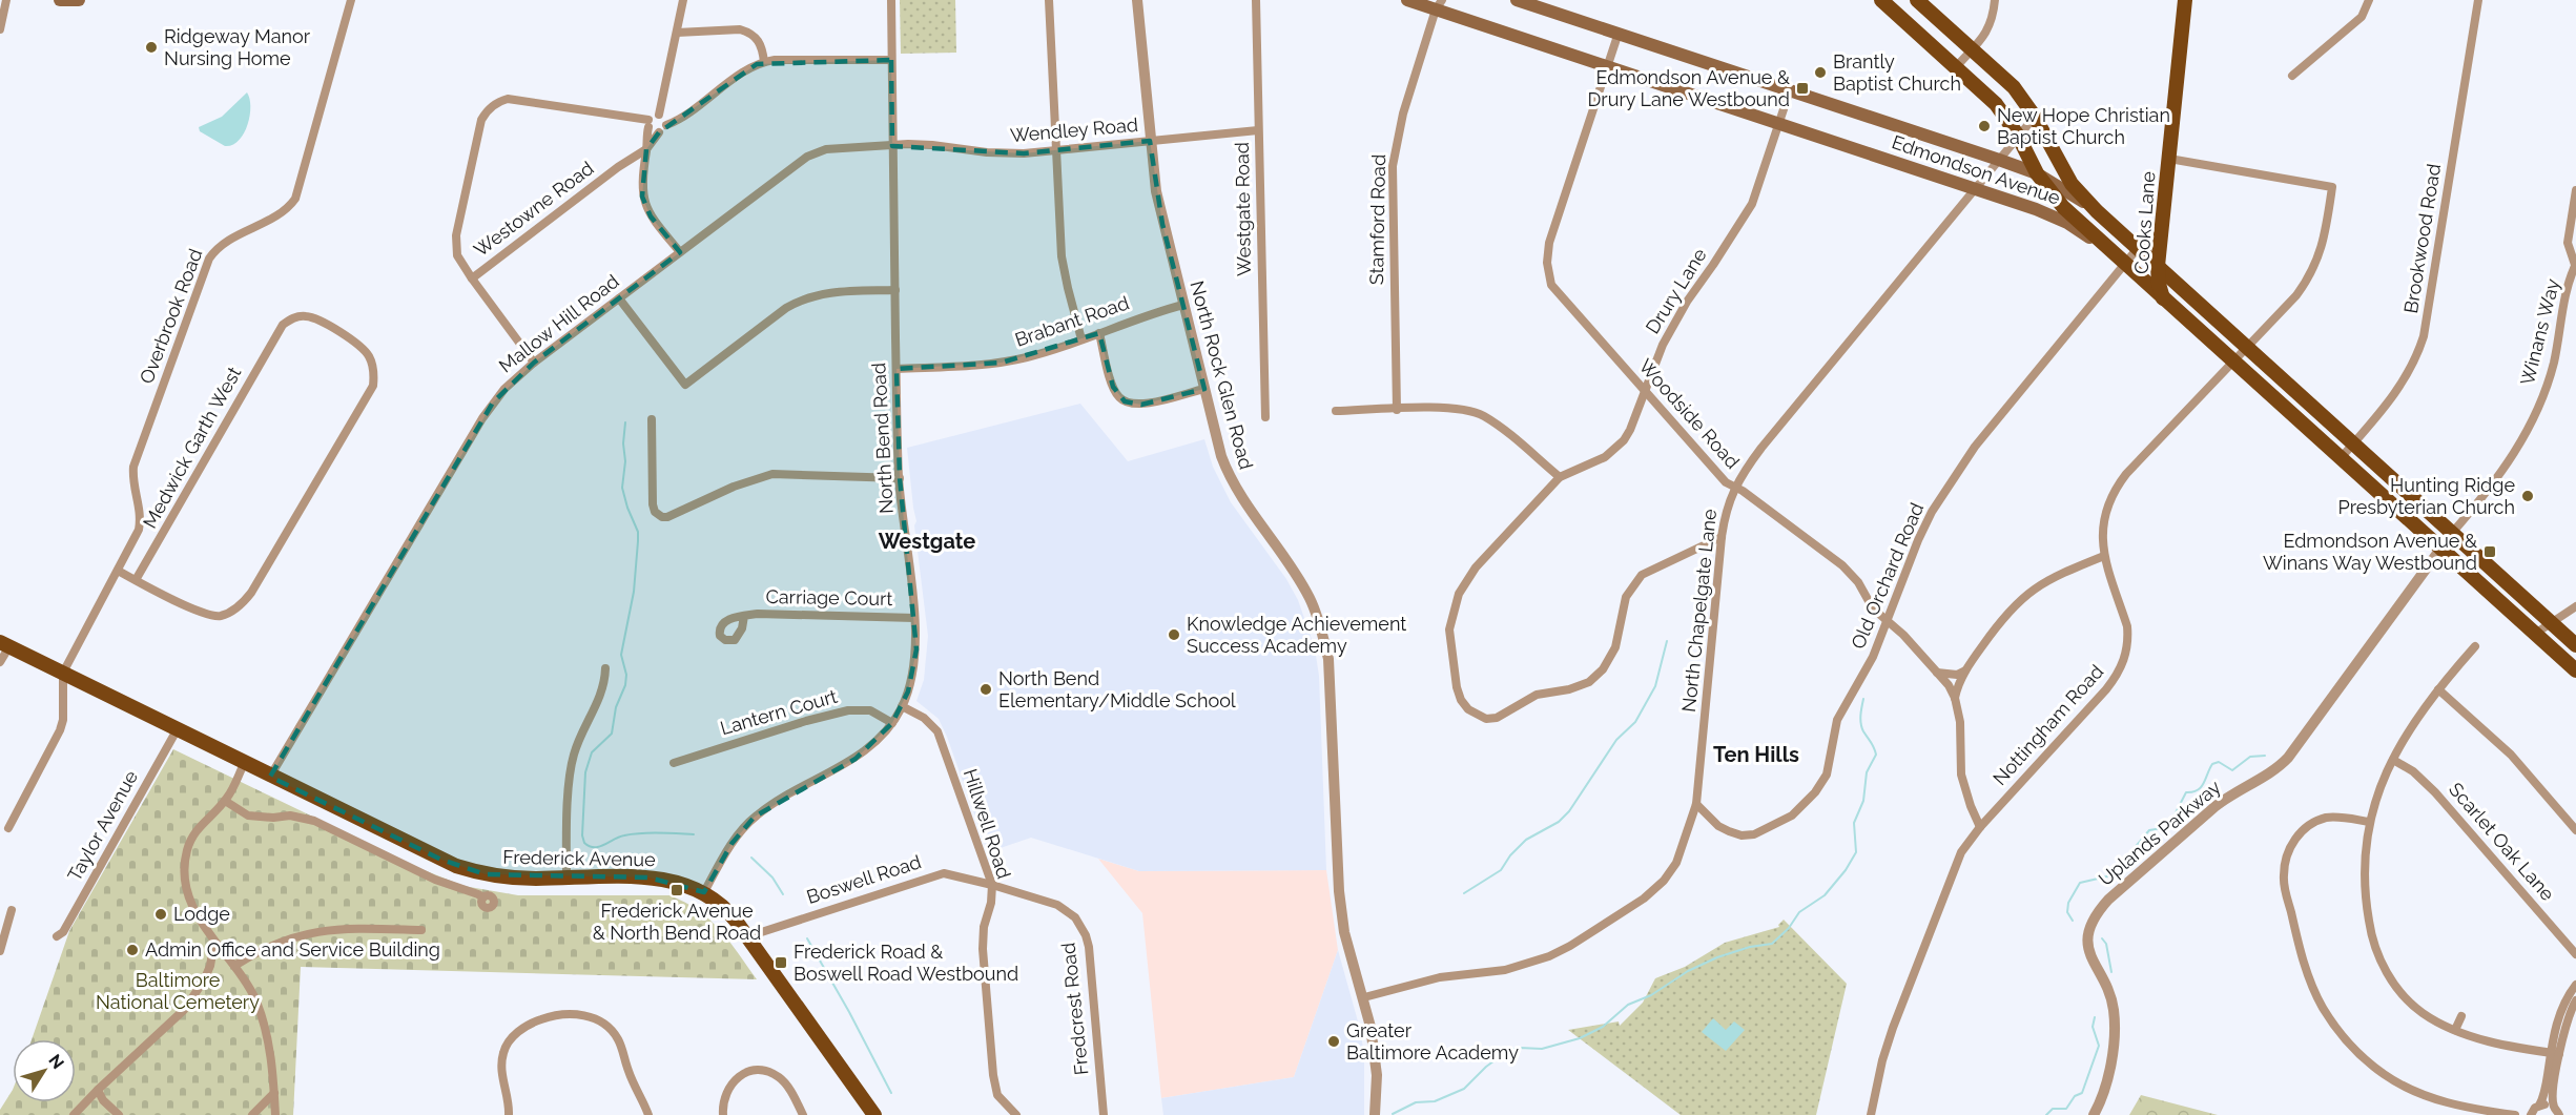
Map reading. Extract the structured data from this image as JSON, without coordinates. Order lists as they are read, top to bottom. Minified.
{"streets":{"main road":["Edmondson Avenue","Cooks Lane","Frederick Avenue"],"street":["Wendley Road","Westowne Road","Westgate Road","Stamford Road","Brookwood Road","Drury Lane","Overbrook Road","Brabant Road","Mallow Hill Road","Winans Way","North Rock Glen Road","Woodside Road","North Bend Road","Medwick Garth West","Old Orchard Road","Carriage Court","North Chapelgate Lane","Lantern Court","Nottingham Road","Hillwell Road","Taylor Avenue","Uplands Parkway","Scarlet Oak Lane","Boswell Road","Fredcrest Road"]},"crossings":[["Wendley Road","Westgate Road"],["Wendley Road","Mallow Hill Road"],["Wendley Road","North Rock Glen Road"],["Wendley Road","North Bend Road"],["Edmondson Avenue","Stamford Road"],["Edmondson Avenue","Cooks Lane"],["Edmondson Avenue","Brookwood Road"],["Edmondson Avenue","Drury Lane"],["Edmondson Avenue","Winans Way"],["Edmondson Avenue","Woodside Road"],["Edmondson Avenue","Old Orchard Road"],["Edmondson Avenue","North Chapelgate Lane"],["Edmondson Avenue","Nottingham Road"],["Edmondson Avenue","Uplands Parkway"],["Cooks Lane","Nottingham Road"],["Drury Lane","Woodside Road"],["Drury Lane","North Chapelgate Lane"],["Overbrook Road","Frederick Avenue"],["Brabant Road","North Rock Glen Road"],["Brabant Road","North Bend Road"],["Mallow Hill Road","North Bend Road"],["Mallow Hill Road","Frederick Avenue"],["Winans Way","Uplands Parkway"],["North Rock Glen Road","North Chapelgate Lane"],["Woodside Road","Old Orchard Road"],["Woodside Road","North Chapelgate Lane"],["Woodside Road","Nottingham Road"],["North Bend Road","Carriage Court"],["North Bend Road","Lantern Court"],["North Bend Road","Hillwell Road"],["North Bend Road","Frederick Avenue"],["Old Orchard Road","North Chapelgate Lane"],["Hillwell Road","Boswell Road"],["Hillwell Road","Fredcrest Road"],["Taylor Avenue","Frederick Avenue"],["Frederick Avenue","Boswell Road"],["Boswell Road","Fredcrest Road"]],"districts":["Westgate","Ten Hills"],"parks":["Baltimore National Cemetery"],"places":{"other":["Ridgeway Manor Nursing Home","Brantly Baptist Church","New Hope Christian Baptist Church","Hunting Ridge Presbyterian Church","Knowledge Achievement Success Academy","North Bend Elementary/Middle School","Lodge","Admin Office and Service Building","Greater Baltimore Academy"],"transit":["Edmondson Avenue & Drury Lane Westbound","Edmondson Avenue & Winans Way Westbound","Frederick Avenue & North Bend Road","Frederick Road & Boswell Road Westbound"]},"north":"top right"}
